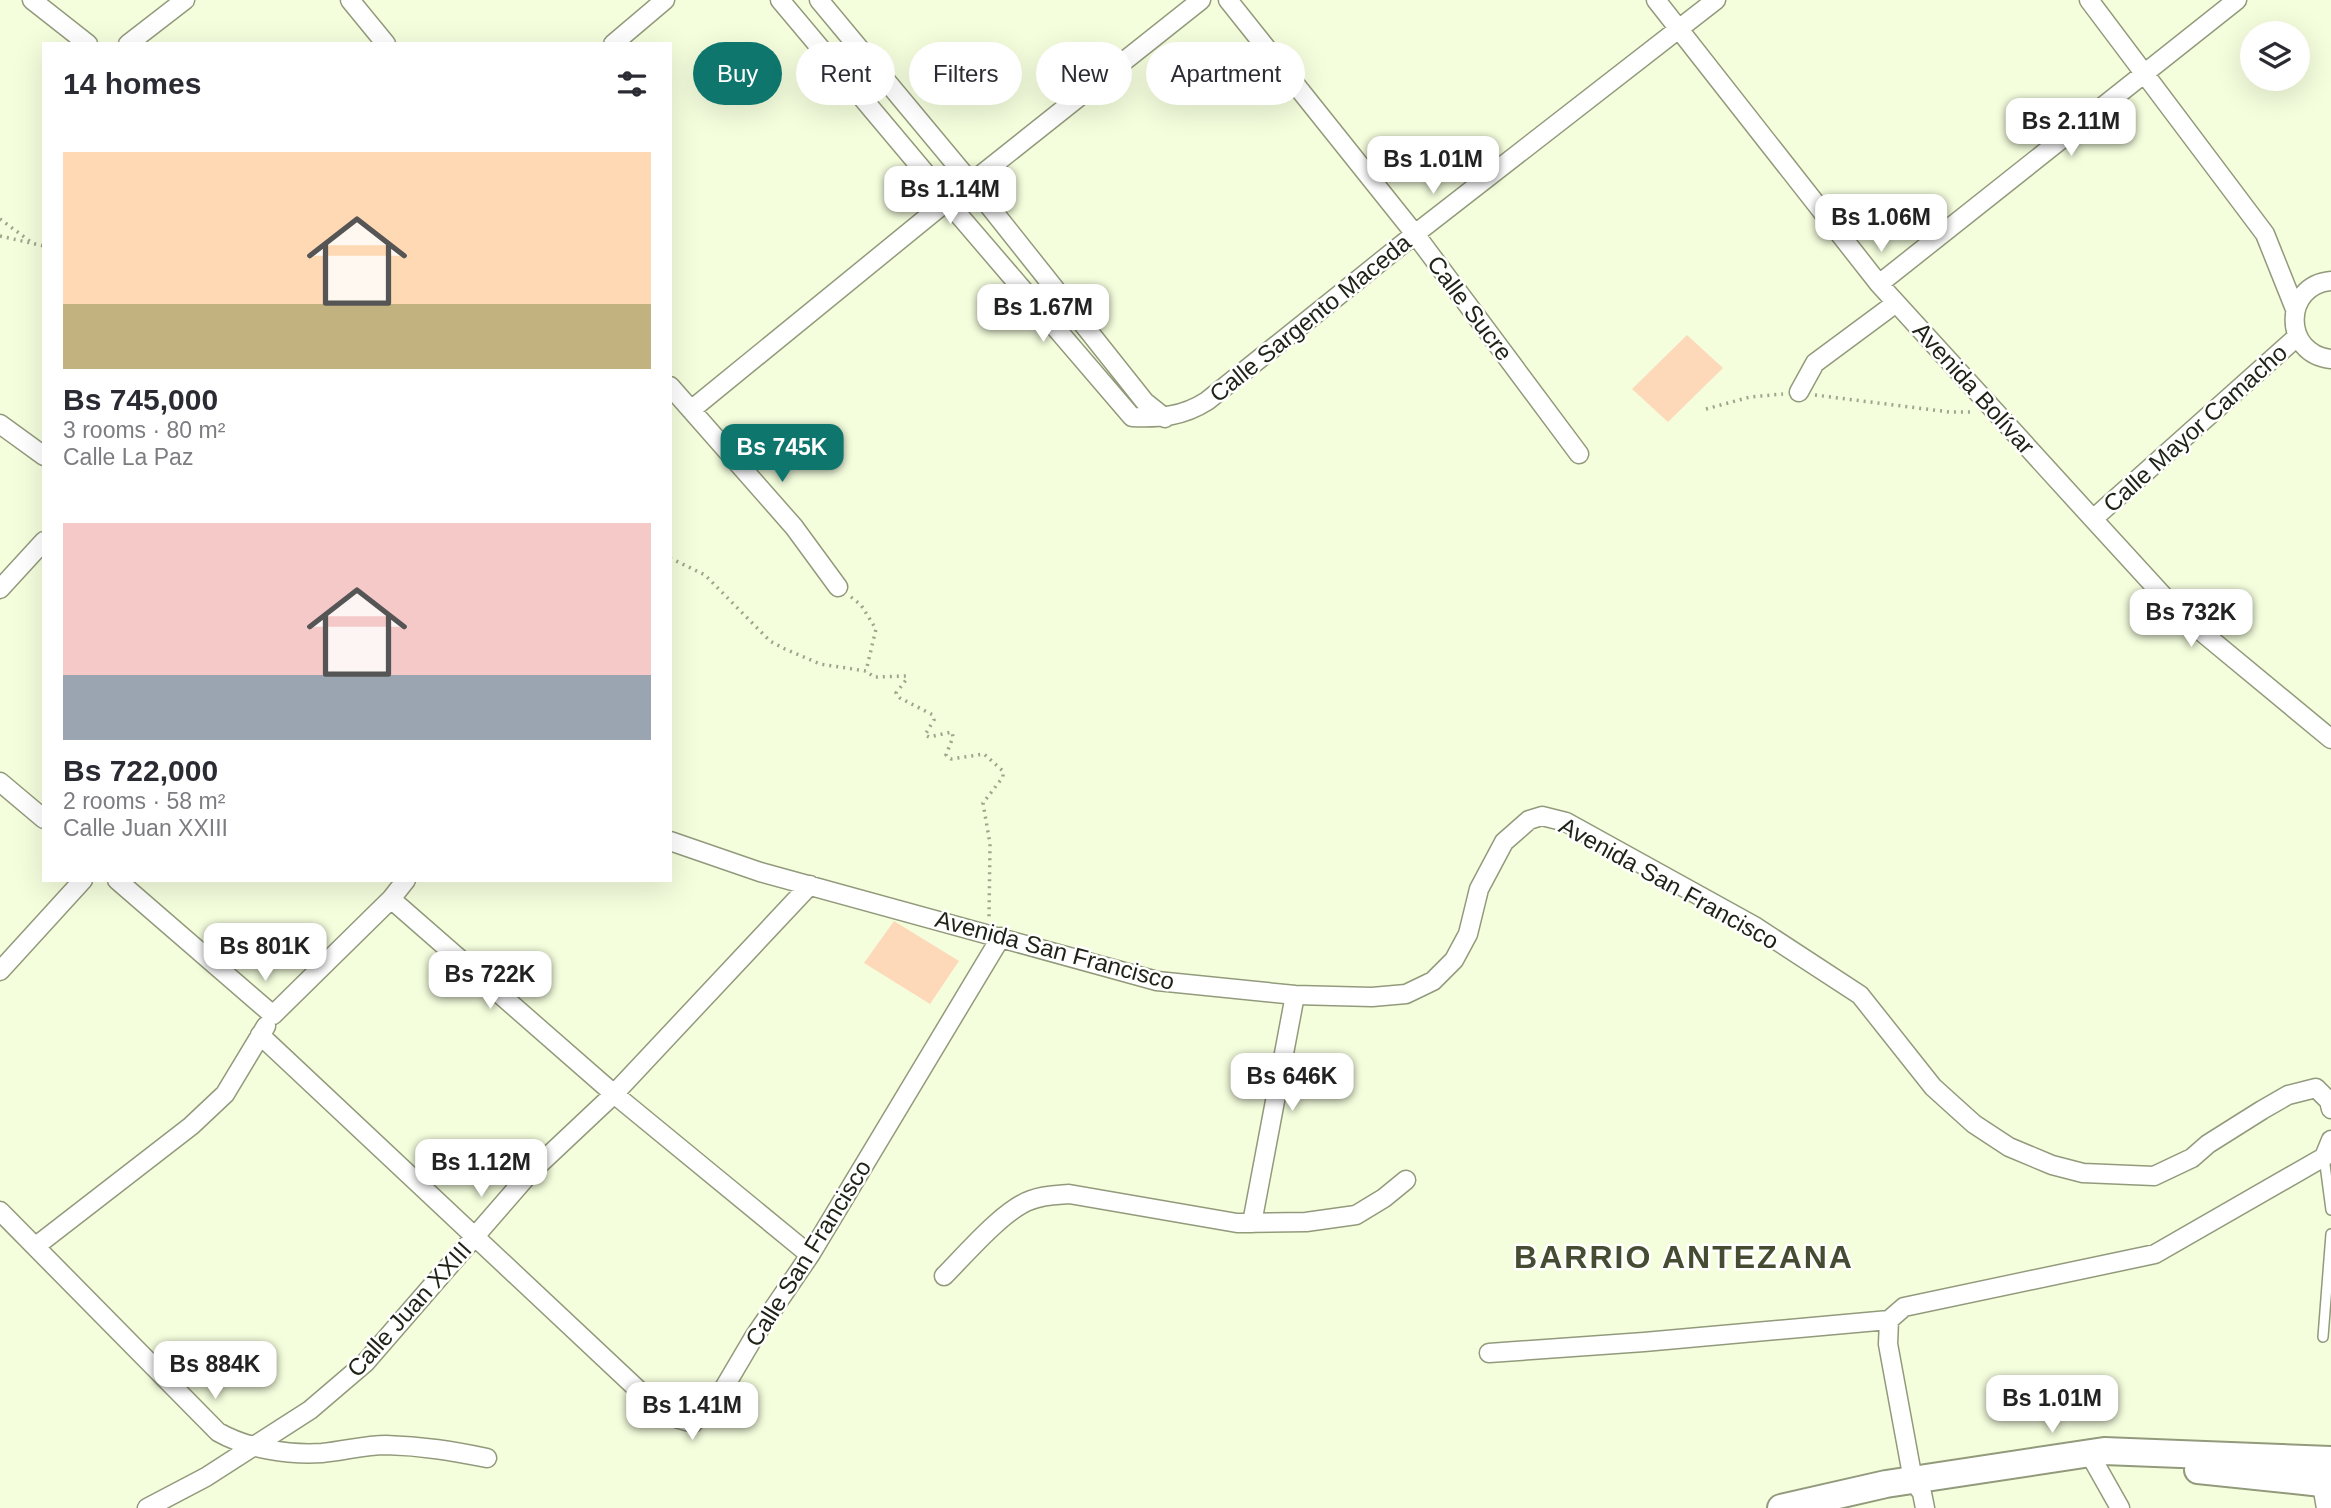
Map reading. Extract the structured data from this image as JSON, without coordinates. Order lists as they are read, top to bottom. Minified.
{"streets":{"street":["Calle Sucre","Calle Sargento Maceda","Avenida Bolívar","Calle Mayor Camacho","Avenida San Francisco","Calle San Francisco","Calle Juan XXIII"]},"crossings":[["Calle Sucre","Calle Sargento Maceda"],["Calle Sargento Maceda","Avenida Bolívar"],["Avenida Bolívar","Calle Mayor Camacho"],["Avenida San Francisco","Calle San Francisco"],["Avenida San Francisco","Calle Juan XXIII"],["Calle San Francisco","Calle Juan XXIII"]],"districts":["BARRIO ANTEZANA"],"page":{"chip":["Buy","Rent","Filters","New","Apartment"],"heading":"14 homes","price":["Bs 2.11M","Bs 1.01M","Bs 1.14M","Bs 1.06M","Bs 1.67M","Bs 745K","Bs 732K","Bs 801K","Bs 722K","Bs 646K","Bs 1.12M","Bs 884K","Bs 1.01M","Bs 1.41M"],"list":[{"name":"Bs 745,000","note":"3 rooms · 80 m² · Calle La Paz"},{"name":"Bs 722,000","note":"2 rooms · 58 m² · Calle Juan XXIII"}]}}
